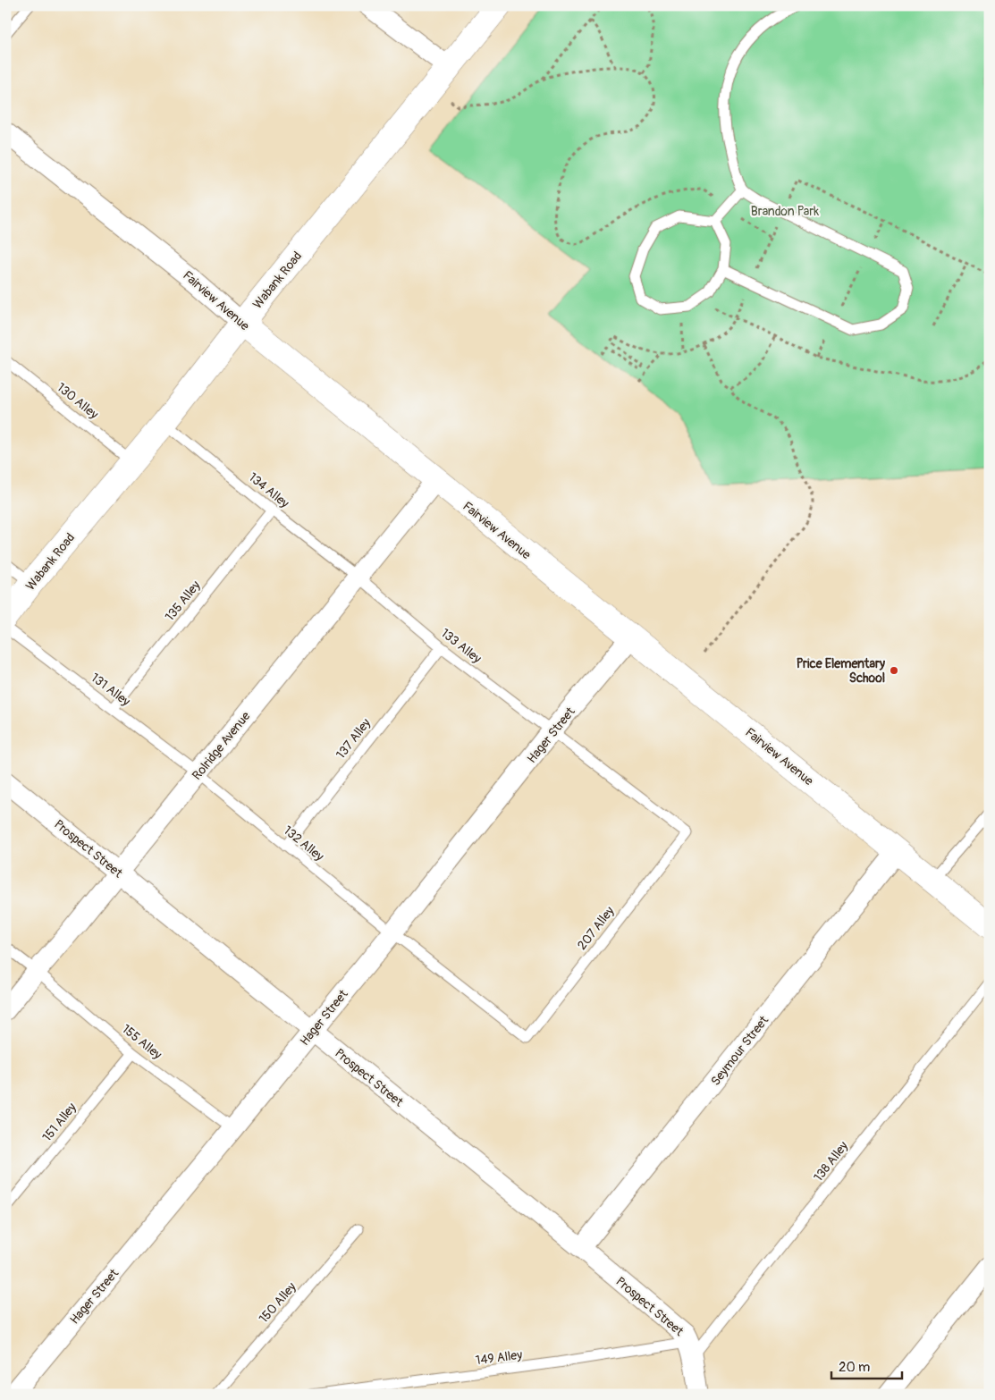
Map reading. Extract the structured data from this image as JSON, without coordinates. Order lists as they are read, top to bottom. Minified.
{"streets":{"street":["Wabank Road","Fairview Avenue","Hager Street","Rolridge Avenue","Prospect Street","Seymour Street"],"lane":["130 Alley","134 Alley","135 Alley","133 Alley","131 Alley","137 Alley","132 Alley","207 Alley","155 Alley","151 Alley","138 Alley","150 Alley","149 Alley"]},"crossings":[["Wabank Road","Fairview Avenue"],["Wabank Road","130 Alley"],["Wabank Road","134 Alley"],["Fairview Avenue","Hager Street"],["Fairview Avenue","Rolridge Avenue"],["Fairview Avenue","Seymour Street"],["134 Alley","135 Alley"],["134 Alley","133 Alley"],["134 Alley","Rolridge Avenue"],["135 Alley","131 Alley"],["133 Alley","Hager Street"],["133 Alley","137 Alley"],["133 Alley","Rolridge Avenue"],["133 Alley","207 Alley"],["131 Alley","Rolridge Avenue"],["131 Alley","132 Alley"],["Hager Street","132 Alley"],["Hager Street","Prospect Street"],["Hager Street","207 Alley"],["Hager Street","155 Alley"],["137 Alley","132 Alley"],["Rolridge Avenue","132 Alley"],["Rolridge Avenue","Prospect Street"],["Rolridge Avenue","155 Alley"],["132 Alley","207 Alley"],["Prospect Street","Seymour Street"],["Prospect Street","138 Alley"],["Prospect Street","149 Alley"],["155 Alley","151 Alley"],["138 Alley","149 Alley"]],"parks":["Brandon Park"],"places":["Price Elementary School"],"scale_bar":"20 m"}
